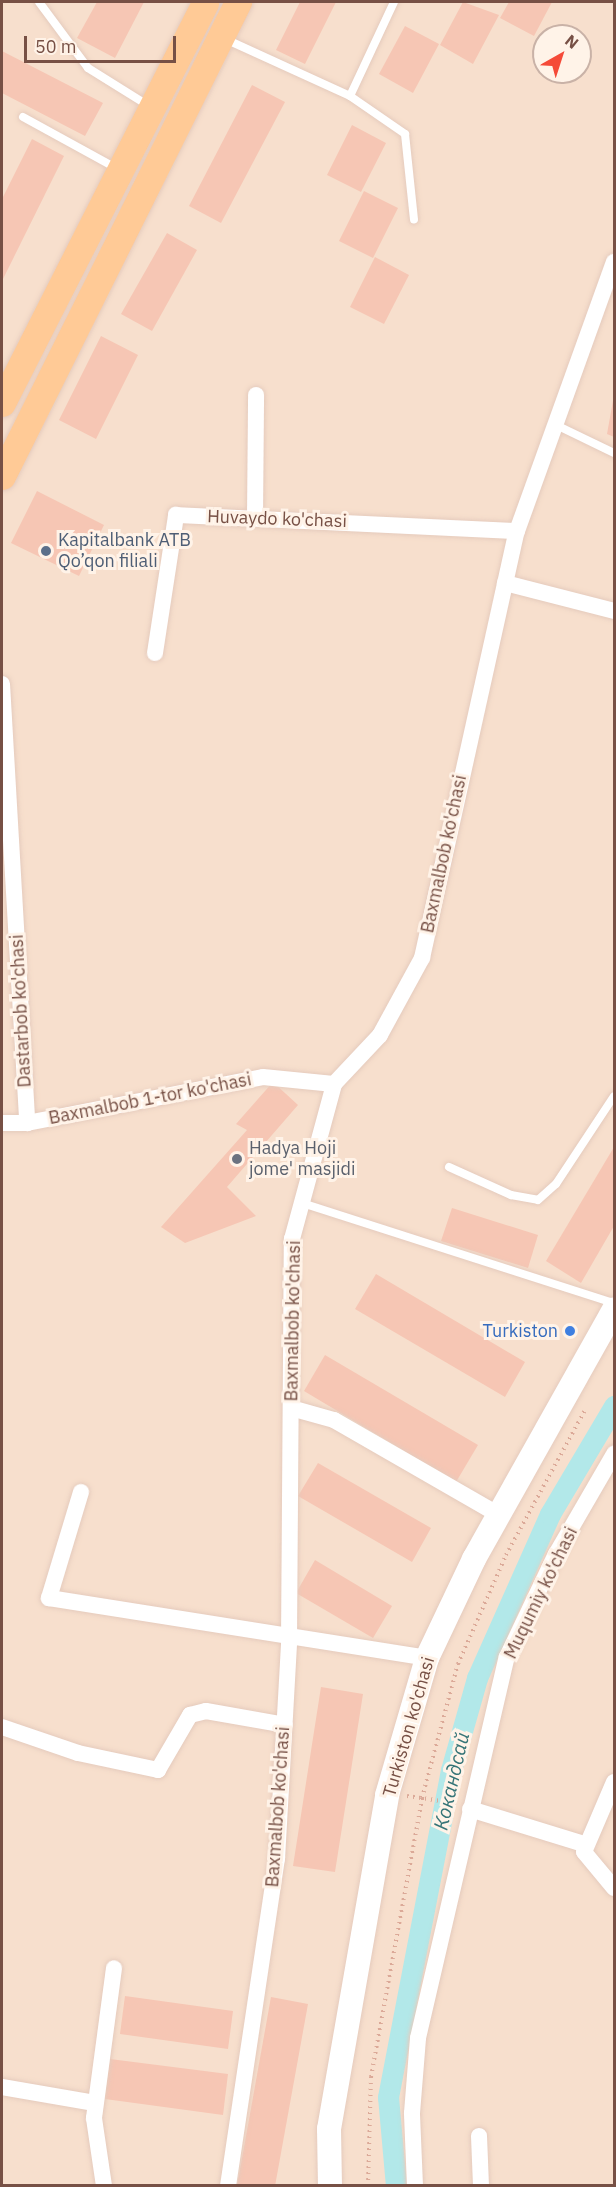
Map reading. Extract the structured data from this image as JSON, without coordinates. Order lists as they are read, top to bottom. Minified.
{"streets":{"main road":["Turkiston ko'chasi"],"street":["Huvaydo ko'chasi","Baxmalbob ko'chasi","Dastarbob ko'chasi","Baxmalbob 1-tor ko'chasi","Muqumiy ko'chasi"]},"crossings":[["Huvaydo ko'chasi","Baxmalbob ko'chasi"],["Baxmalbob ko'chasi","Baxmalbob 1-tor ko'chasi"],["Dastarbob ko'chasi","Baxmalbob 1-tor ko'chasi"]],"water":["Кокандсай"],"places":["Kapitalbank ATB Qo’qon filiali","Hadya Hoji jome' masjidi","Turkiston"],"scale_bar":"50 m","north":"top right"}
